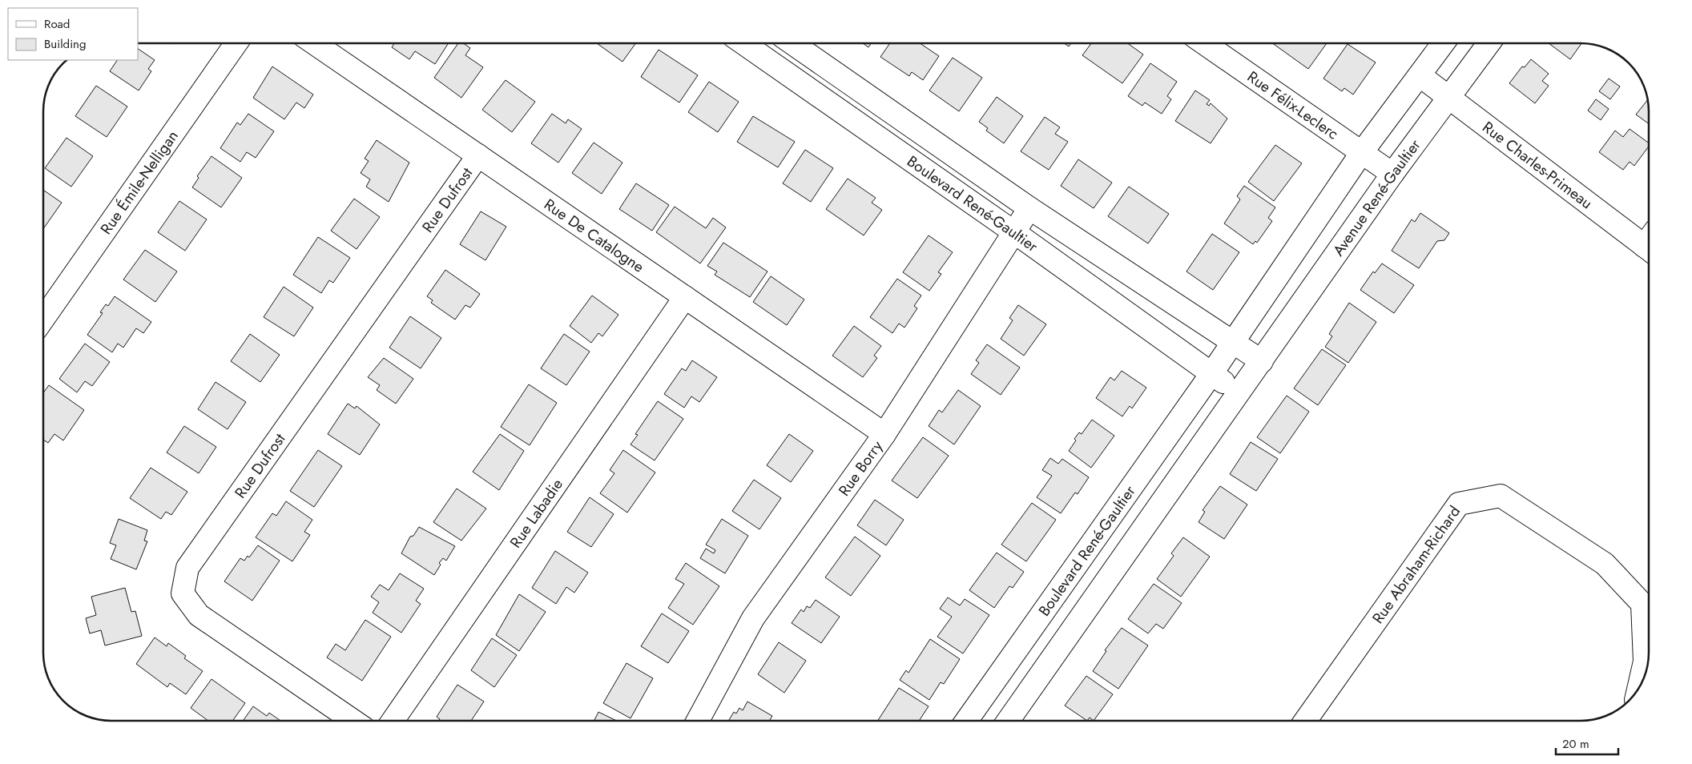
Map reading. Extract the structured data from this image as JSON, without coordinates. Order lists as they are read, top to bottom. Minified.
{"streets":{"street":["Rue Félix-Leclerc","Rue Charles-Primeau","Rue Émile-Nelligan","Avenue René-Gaultier","Rue Dufrost","Boulevard René-Gaultier","Rue De Catalogne","Rue Borry","Rue Labadie","Rue Abraham-Richard"]},"crossings":[["Rue Félix-Leclerc","Avenue René-Gaultier"],["Rue Charles-Primeau","Avenue René-Gaultier"],["Avenue René-Gaultier","Boulevard René-Gaultier"],["Rue Dufrost","Rue De Catalogne"],["Boulevard René-Gaultier","Rue Borry"],["Rue De Catalogne","Rue Borry"],["Rue De Catalogne","Rue Labadie"]],"legend":["Road","Building"],"scale_bar":"20 m"}
